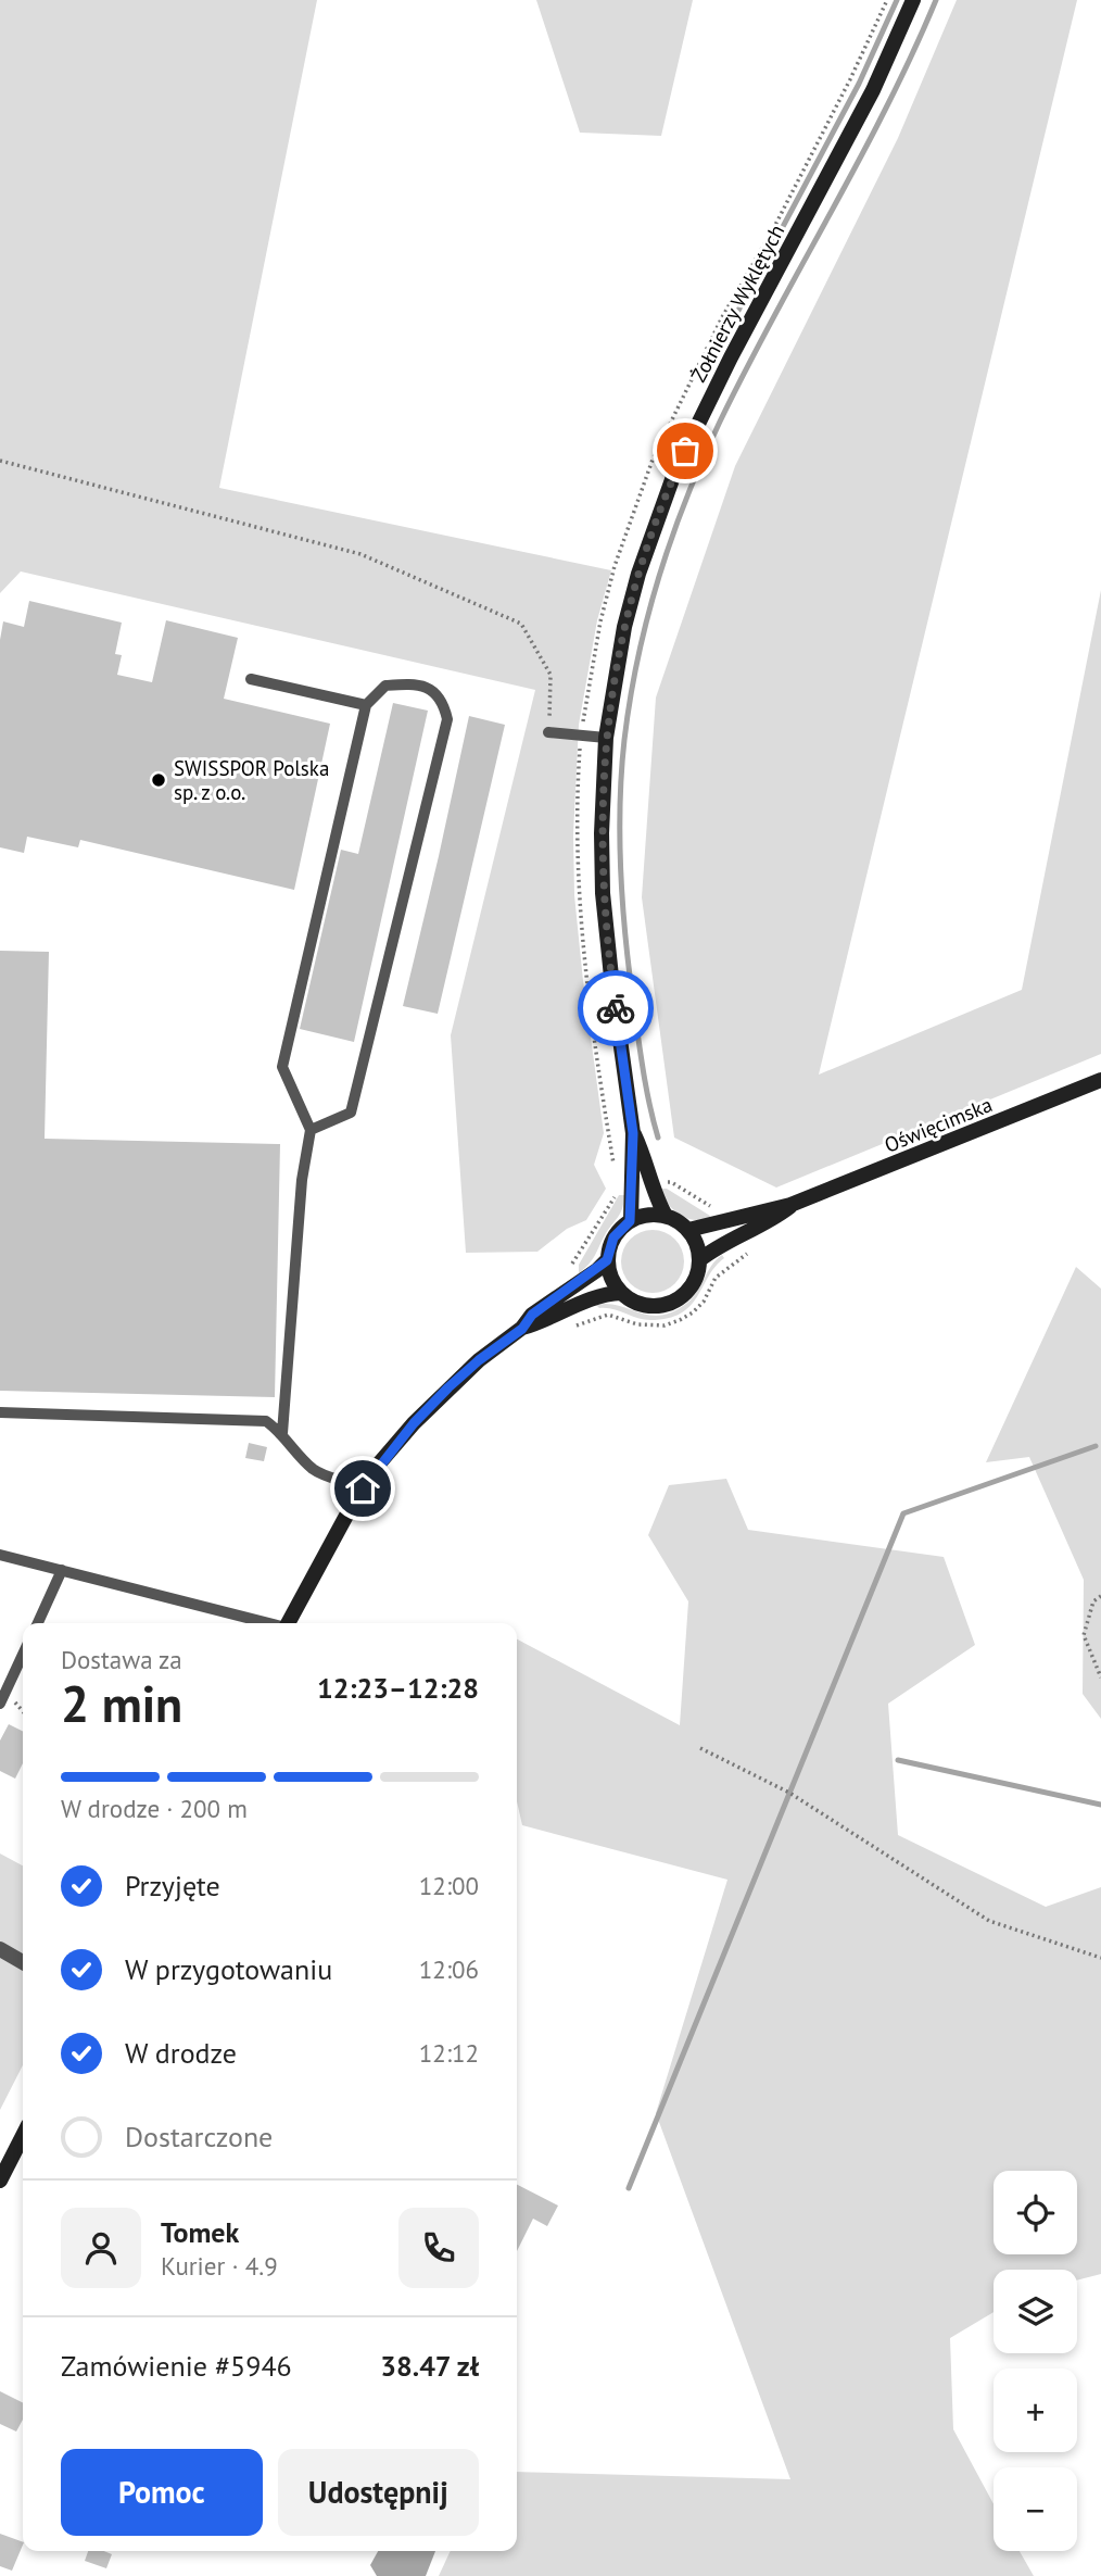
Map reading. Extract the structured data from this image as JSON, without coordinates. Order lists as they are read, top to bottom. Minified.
{"streets":{"main road":["Żołnierzy Wyklętych","Oświęcimska"]},"crossings":[["Żołnierzy Wyklętych","Oświęcimska"]],"places":["SWISSPOR Polska sp. z o.o."],"page":{"heading":["2 min","Dostawa za","12:23–12:28"],"panel":["Tomek","Kurier · 4.9","Zamówienie #5946","38.47 zł"],"bar":"W drodze · 200 m","list":[["Przyjęte","12:00"],["W przygotowaniu","12:06"],["W drodze","12:12"],"Dostarczone"],"map_buttons":["+","−"],"buttons":["Pomoc","Udostępnij"]}}
